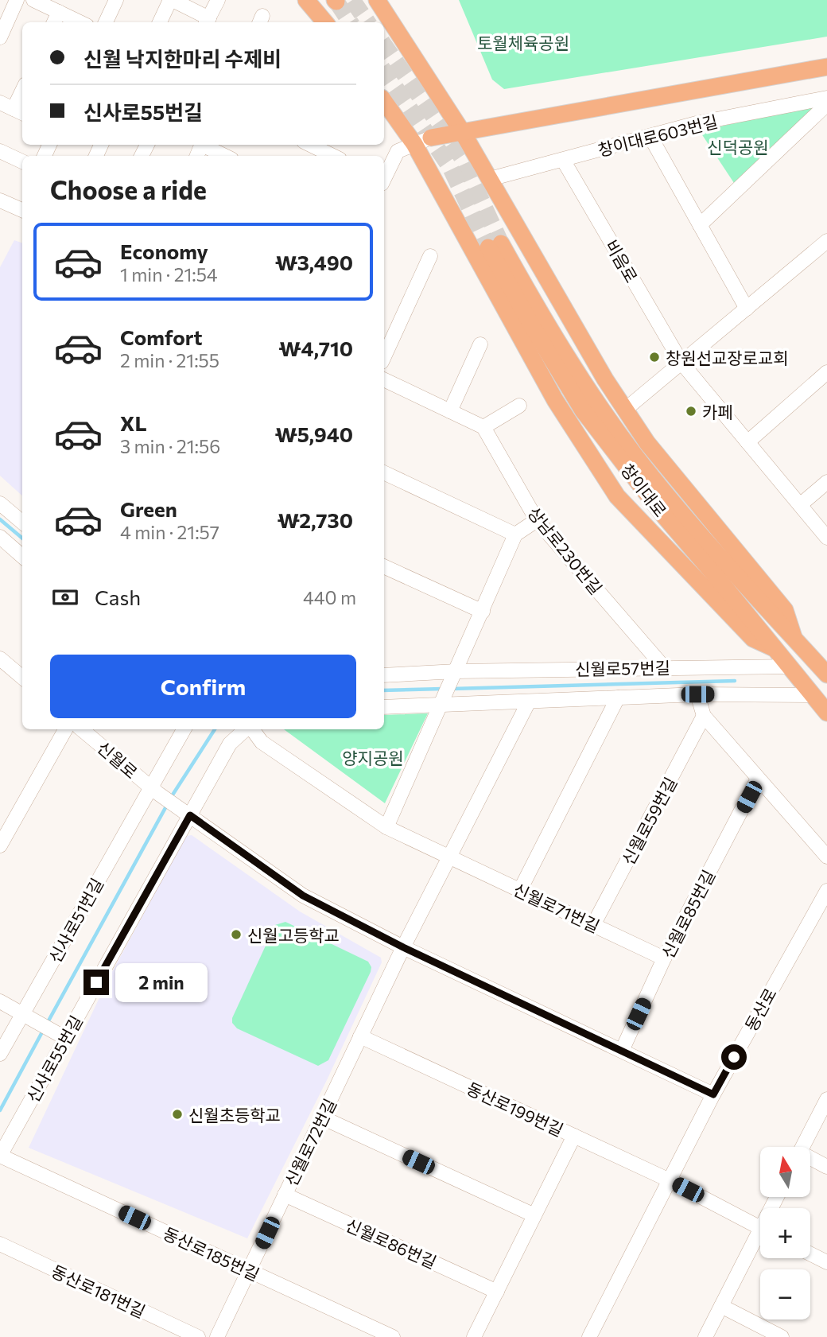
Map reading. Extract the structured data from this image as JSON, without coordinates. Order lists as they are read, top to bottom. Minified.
{"streets":{"main road":["창이대로"],"street":["창이대로603번길","비음로","상남로230번길","신월로57번길","신월로","신월로59번길","신월로71번길","신월로85번길","신사로51번길","동산로","신사로55번길","동산로199번길","신월로72번길","신월로86번길","동산로185번길","동산로181번길"]},"crossings":[["창이대로603번길","비음로"],["창이대로","신월로57번길"],["상남로230번길","신월로57번길"],["신월로","신사로51번길"],["신월로","신사로55번길"],["신월로59번길","신월로71번길"],["신월로71번길","신월로85번길"],["동산로","동산로199번길"],["신사로55번길","동산로185번길"],["동산로199번길","신월로72번길"],["신월로72번길","신월로86번길"],["신월로72번길","동산로185번길"]],"parks":["토월체육공원","신덕공원","양지공원"],"places":["창원선교장로교회","카페","신월고등학교","신월초등학교"],"north":"top","page":{"banner":["신월 낙지한마리 수제비","신사로55번길"],"heading":"Choose a ride","list":[{"name":"Economy","note":"1 min · 21:54","value":"₩3,490"},{"name":"Comfort","note":"2 min · 21:55","value":"₩4,710"},{"name":"XL","note":"3 min · 21:56","value":"₩5,940"},{"name":"Green","note":"4 min · 21:57","value":"₩2,730"}],"pay":["Cash","440 m"],"buttons":"Confirm","bubble":"2 min","map_buttons":["+","−"]}}
